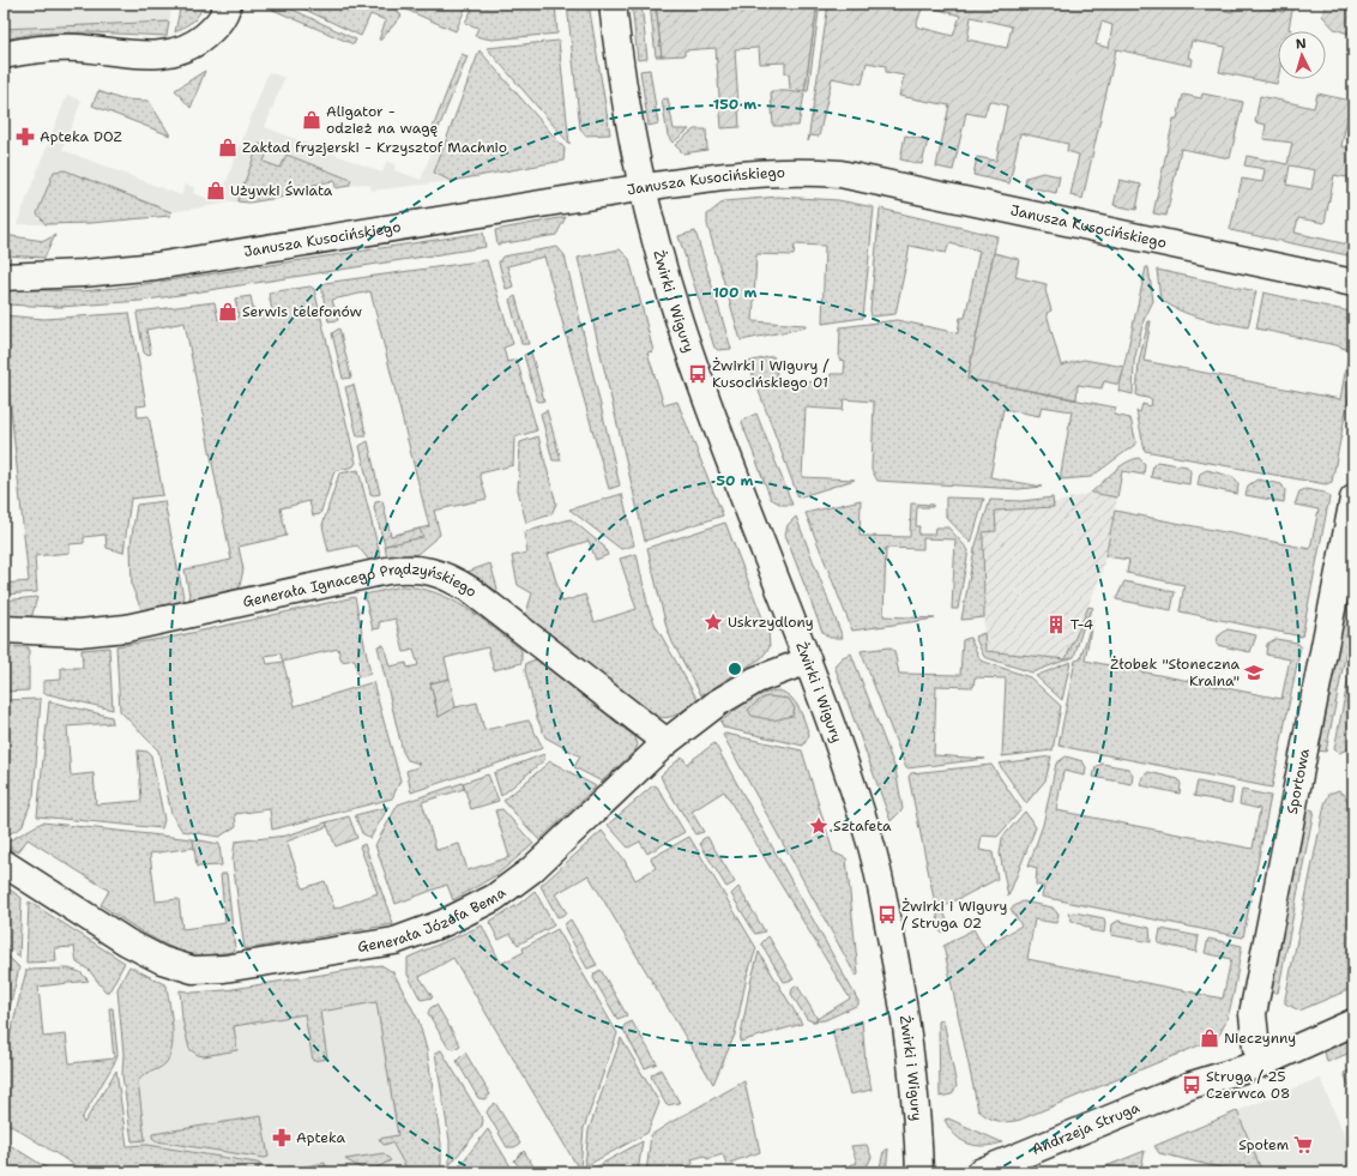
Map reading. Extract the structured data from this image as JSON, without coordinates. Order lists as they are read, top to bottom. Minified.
{"streets":{"street":["Janusza Kusocińskiego","Żwirki i Wigury","Generała Ignacego Prądzyńskiego","Sportowa","Generała Józefa Bema","Andrzeja Struga"]},"crossings":[["Janusza Kusocińskiego","Żwirki i Wigury"],["Żwirki i Wigury","Generała Józefa Bema"],["Generała Ignacego Prądzyńskiego","Generała Józefa Bema"],["Sportowa","Andrzeja Struga"]],"places":{"shop":["Aligator - odzież na wagę","Zakład fryzjerski - Krzysztof Machnio","Używki Świata","Serwis telefonów","Nieczynny"],"pharmacy":["Apteka DOZ","Apteka"],"bus stop":["Żwirki i Wigury / Kusocińskiego 01","Żwirki i Wigury / Struga 02","Struga / 25 Czerwca 08"],"place":["Uskrzydlony","Sztafeta"],"building":["T-4"],"school or university":["Żłobek \"Słoneczna Kraina\""],"supermarket":["Społem"]},"north":"top","rings":["150 m","100 m","50 m"]}
